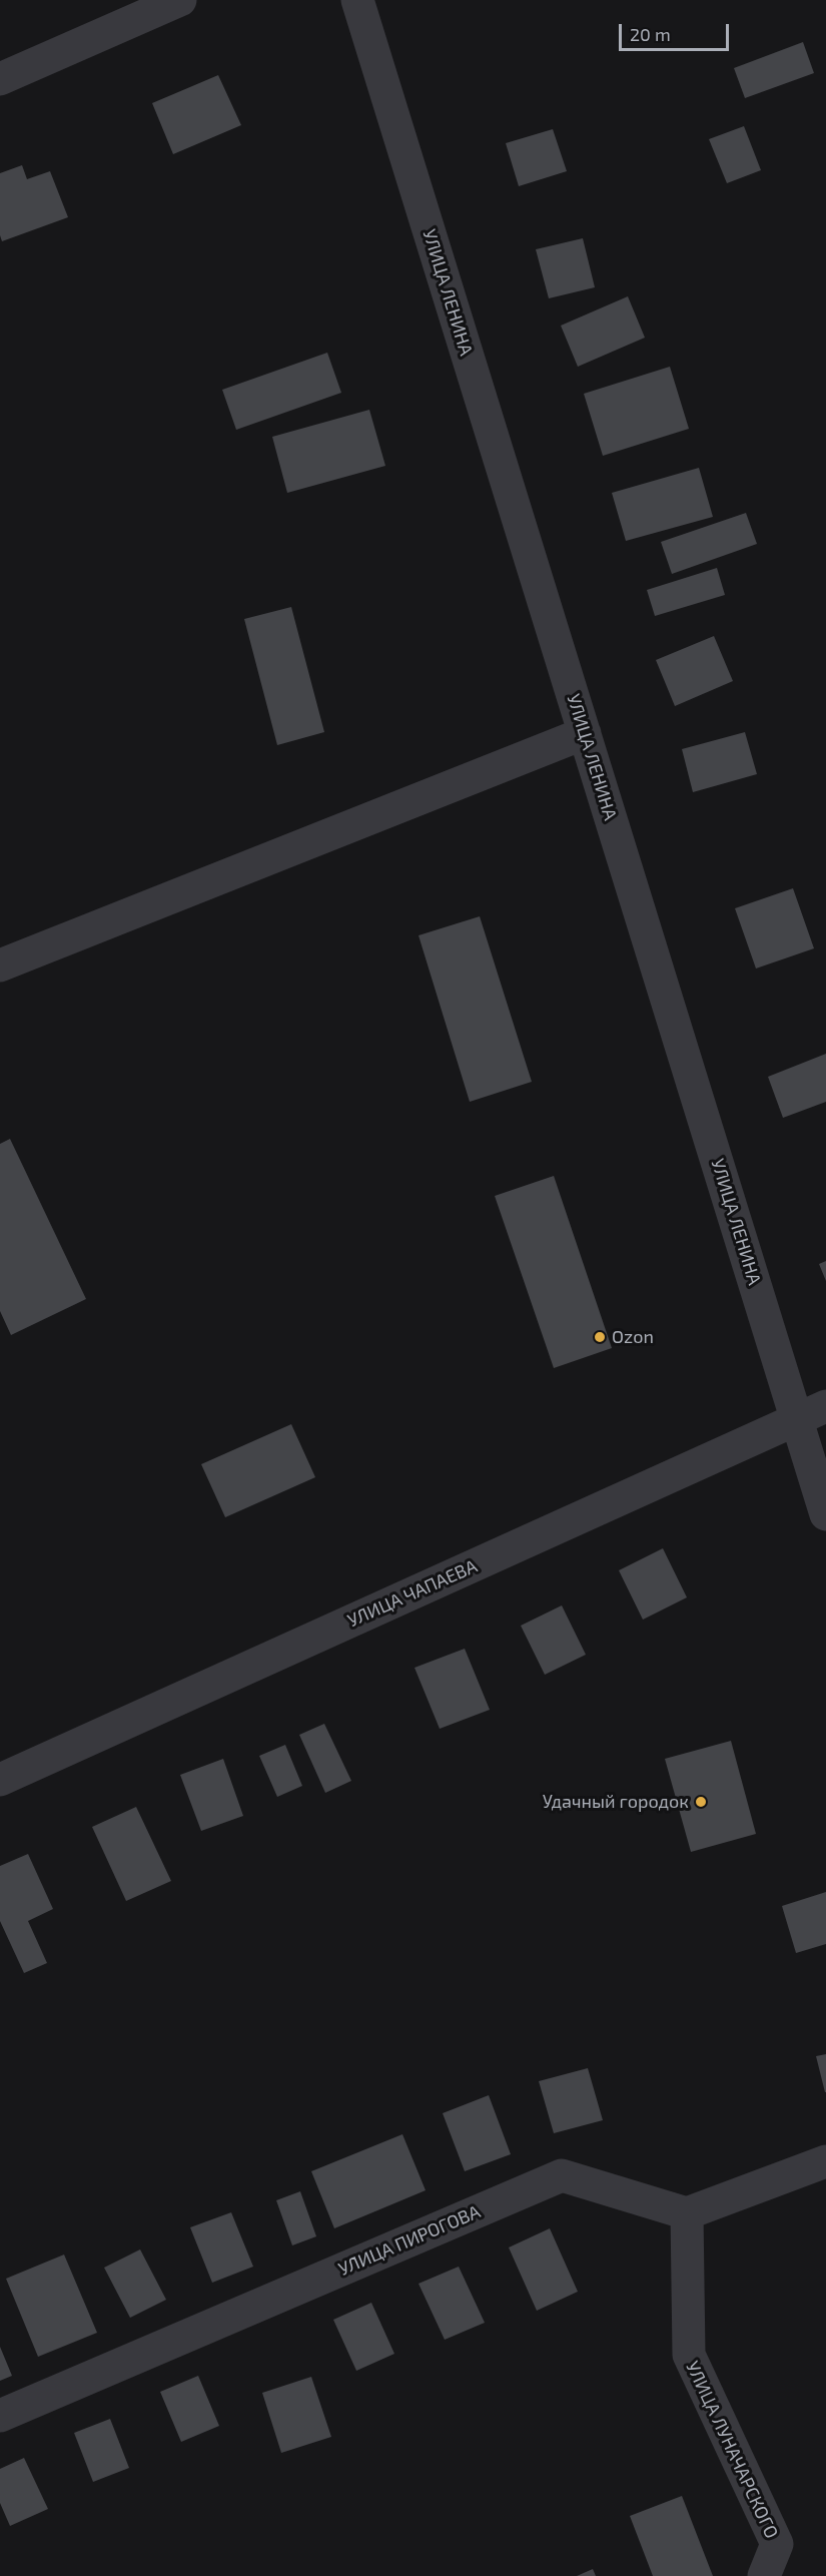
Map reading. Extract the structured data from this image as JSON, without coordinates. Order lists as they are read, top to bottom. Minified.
{"streets":{"street":["УЛИЦА ЛЕНИНА","УЛИЦА ЧАПАЕВА","УЛИЦА ПИРОГОВА","УЛИЦА ЛУНАЧАРСКОГО"]},"crossings":[["УЛИЦА ЛЕНИНА","УЛИЦА ЧАПАЕВА"],["УЛИЦА ПИРОГОВА","УЛИЦА ЛУНАЧАРСКОГО"]],"places":["Ozon","Удачный городок"],"scale_bar":"20 m"}
